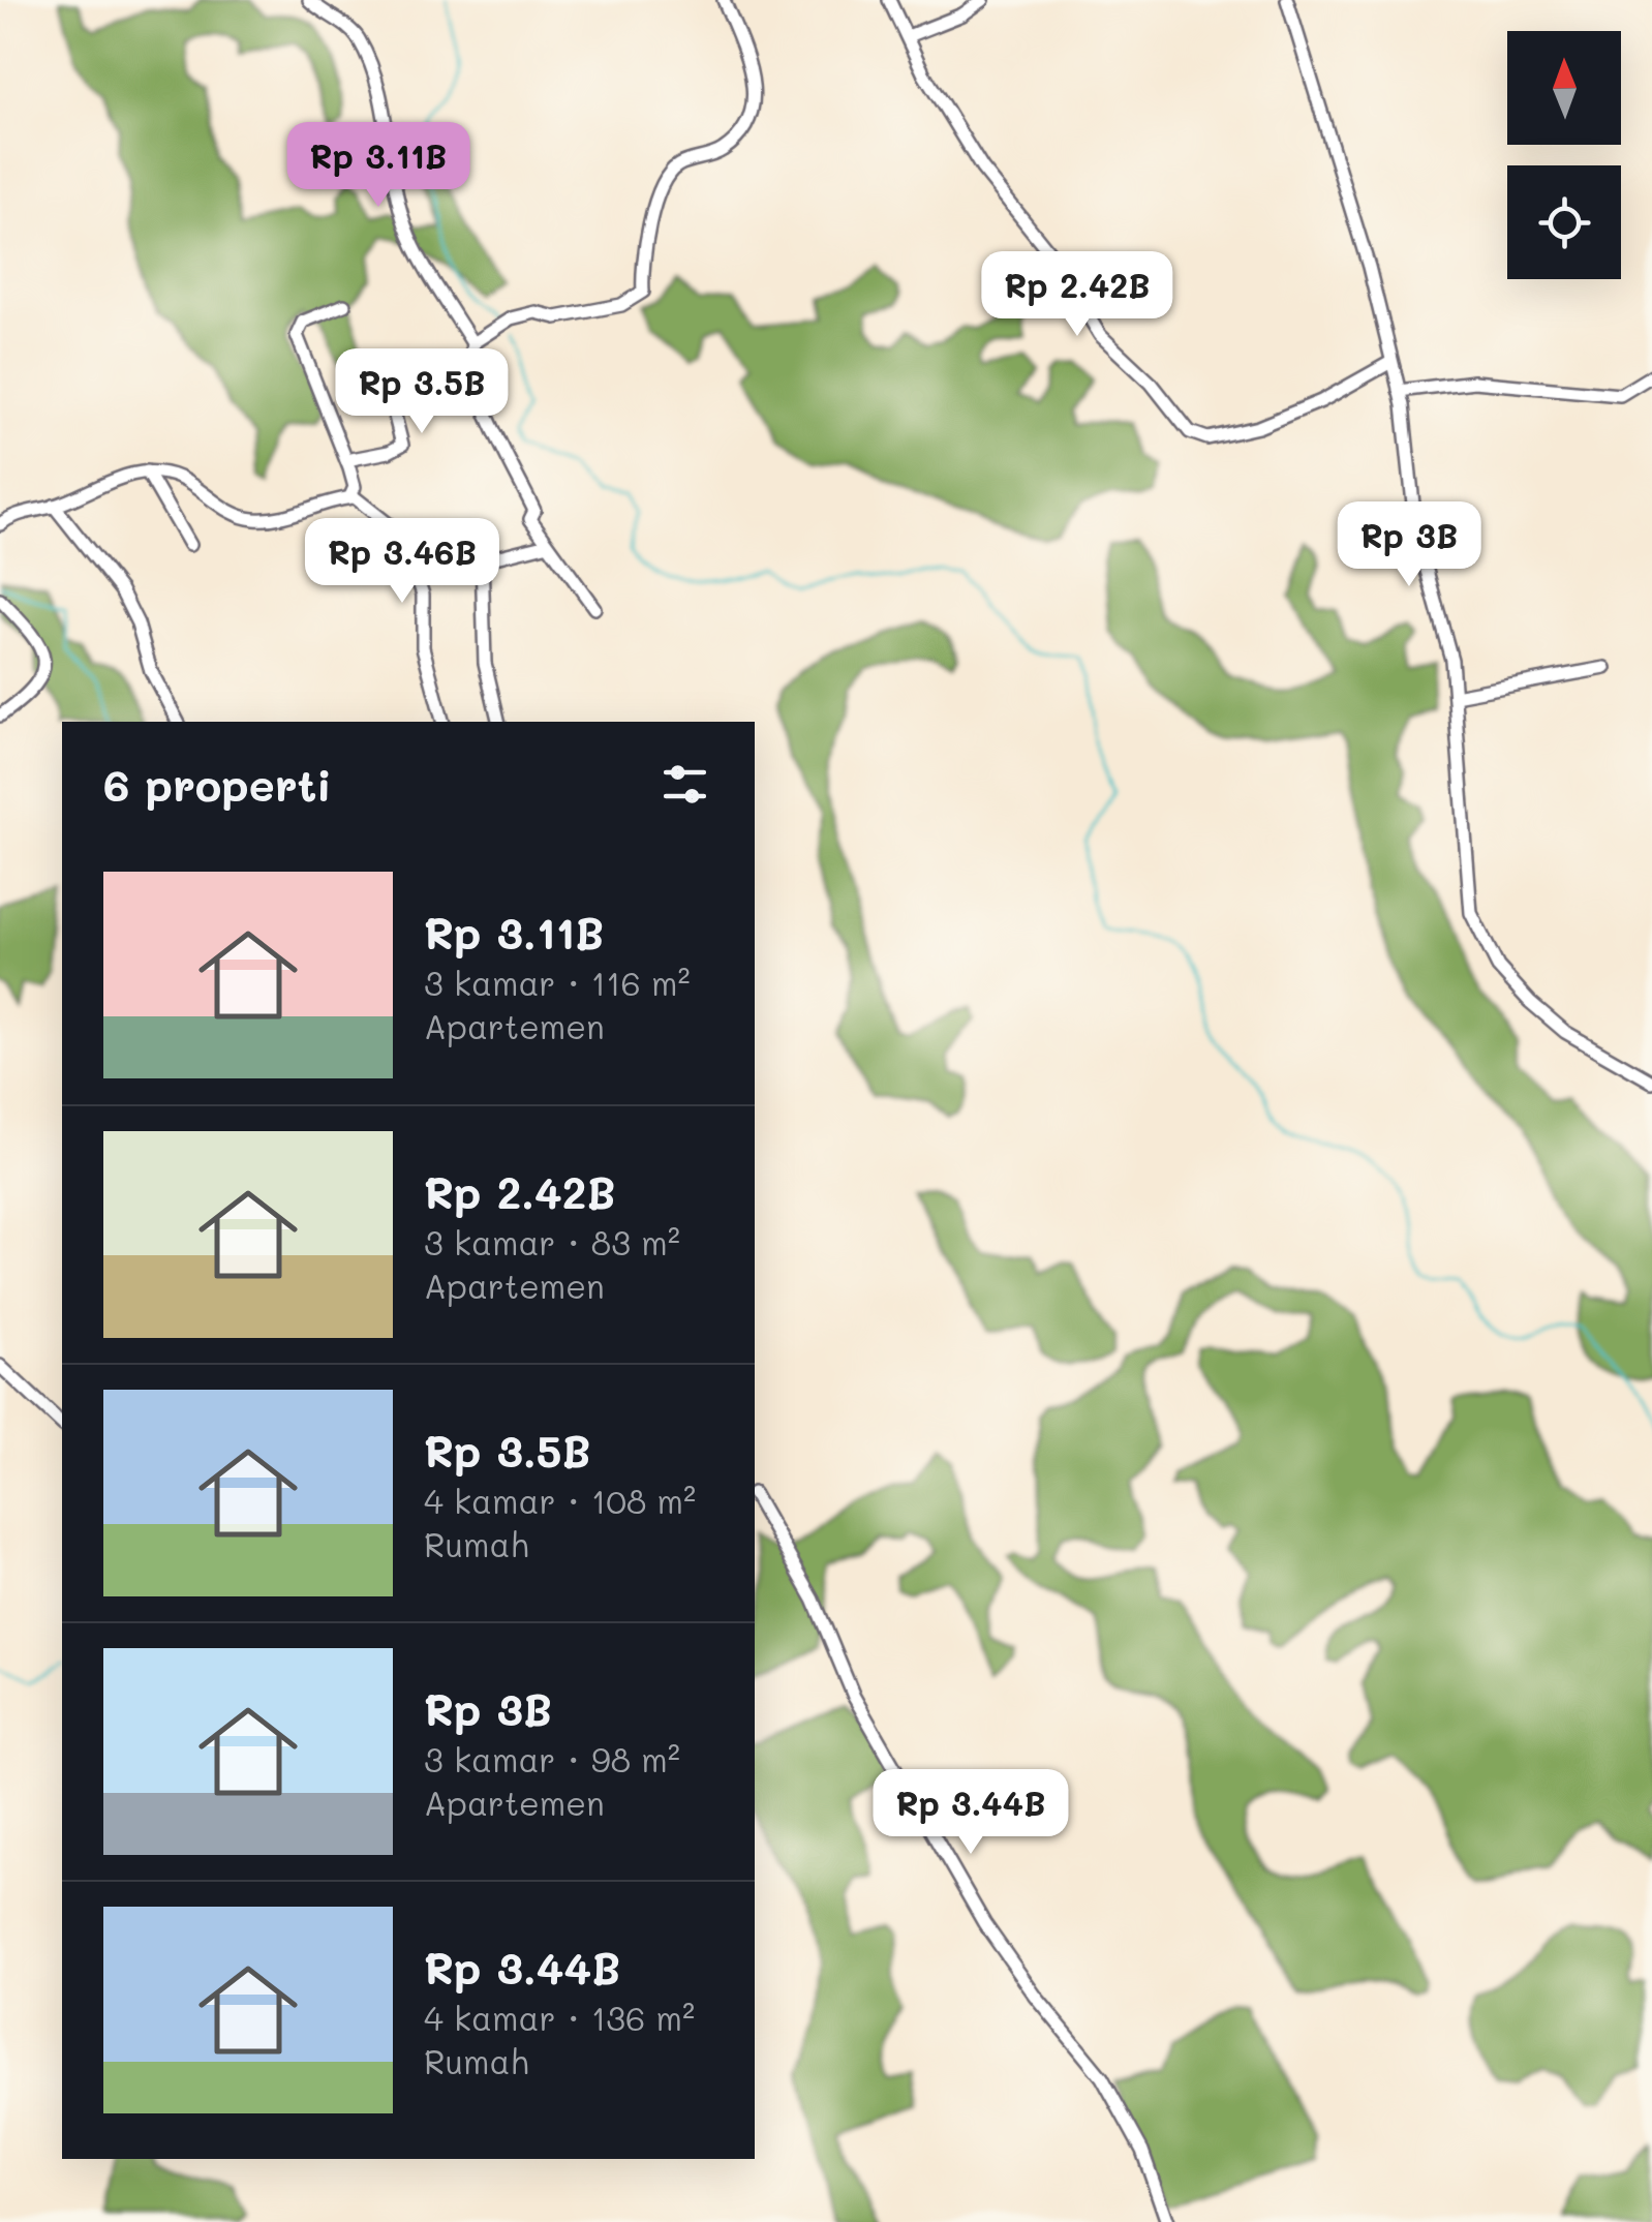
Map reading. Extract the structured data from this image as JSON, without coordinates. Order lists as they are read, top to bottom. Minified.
{"north":"top","page":{"price":["Rp 3.11B","Rp 2.42B","Rp 3.5B","Rp 3B","Rp 3.46B","Rp 3.44B"],"heading":"6 properti","list":[{"name":"Rp 3.11B","note":"3 kamar · 116 m² · Apartemen"},{"name":"Rp 2.42B","note":"3 kamar · 83 m² · Apartemen"},{"name":"Rp 3.5B","note":"4 kamar · 108 m² · Rumah"},{"name":"Rp 3B","note":"3 kamar · 98 m² · Apartemen"},{"name":"Rp 3.44B","note":"4 kamar · 136 m² · Rumah"}]}}
